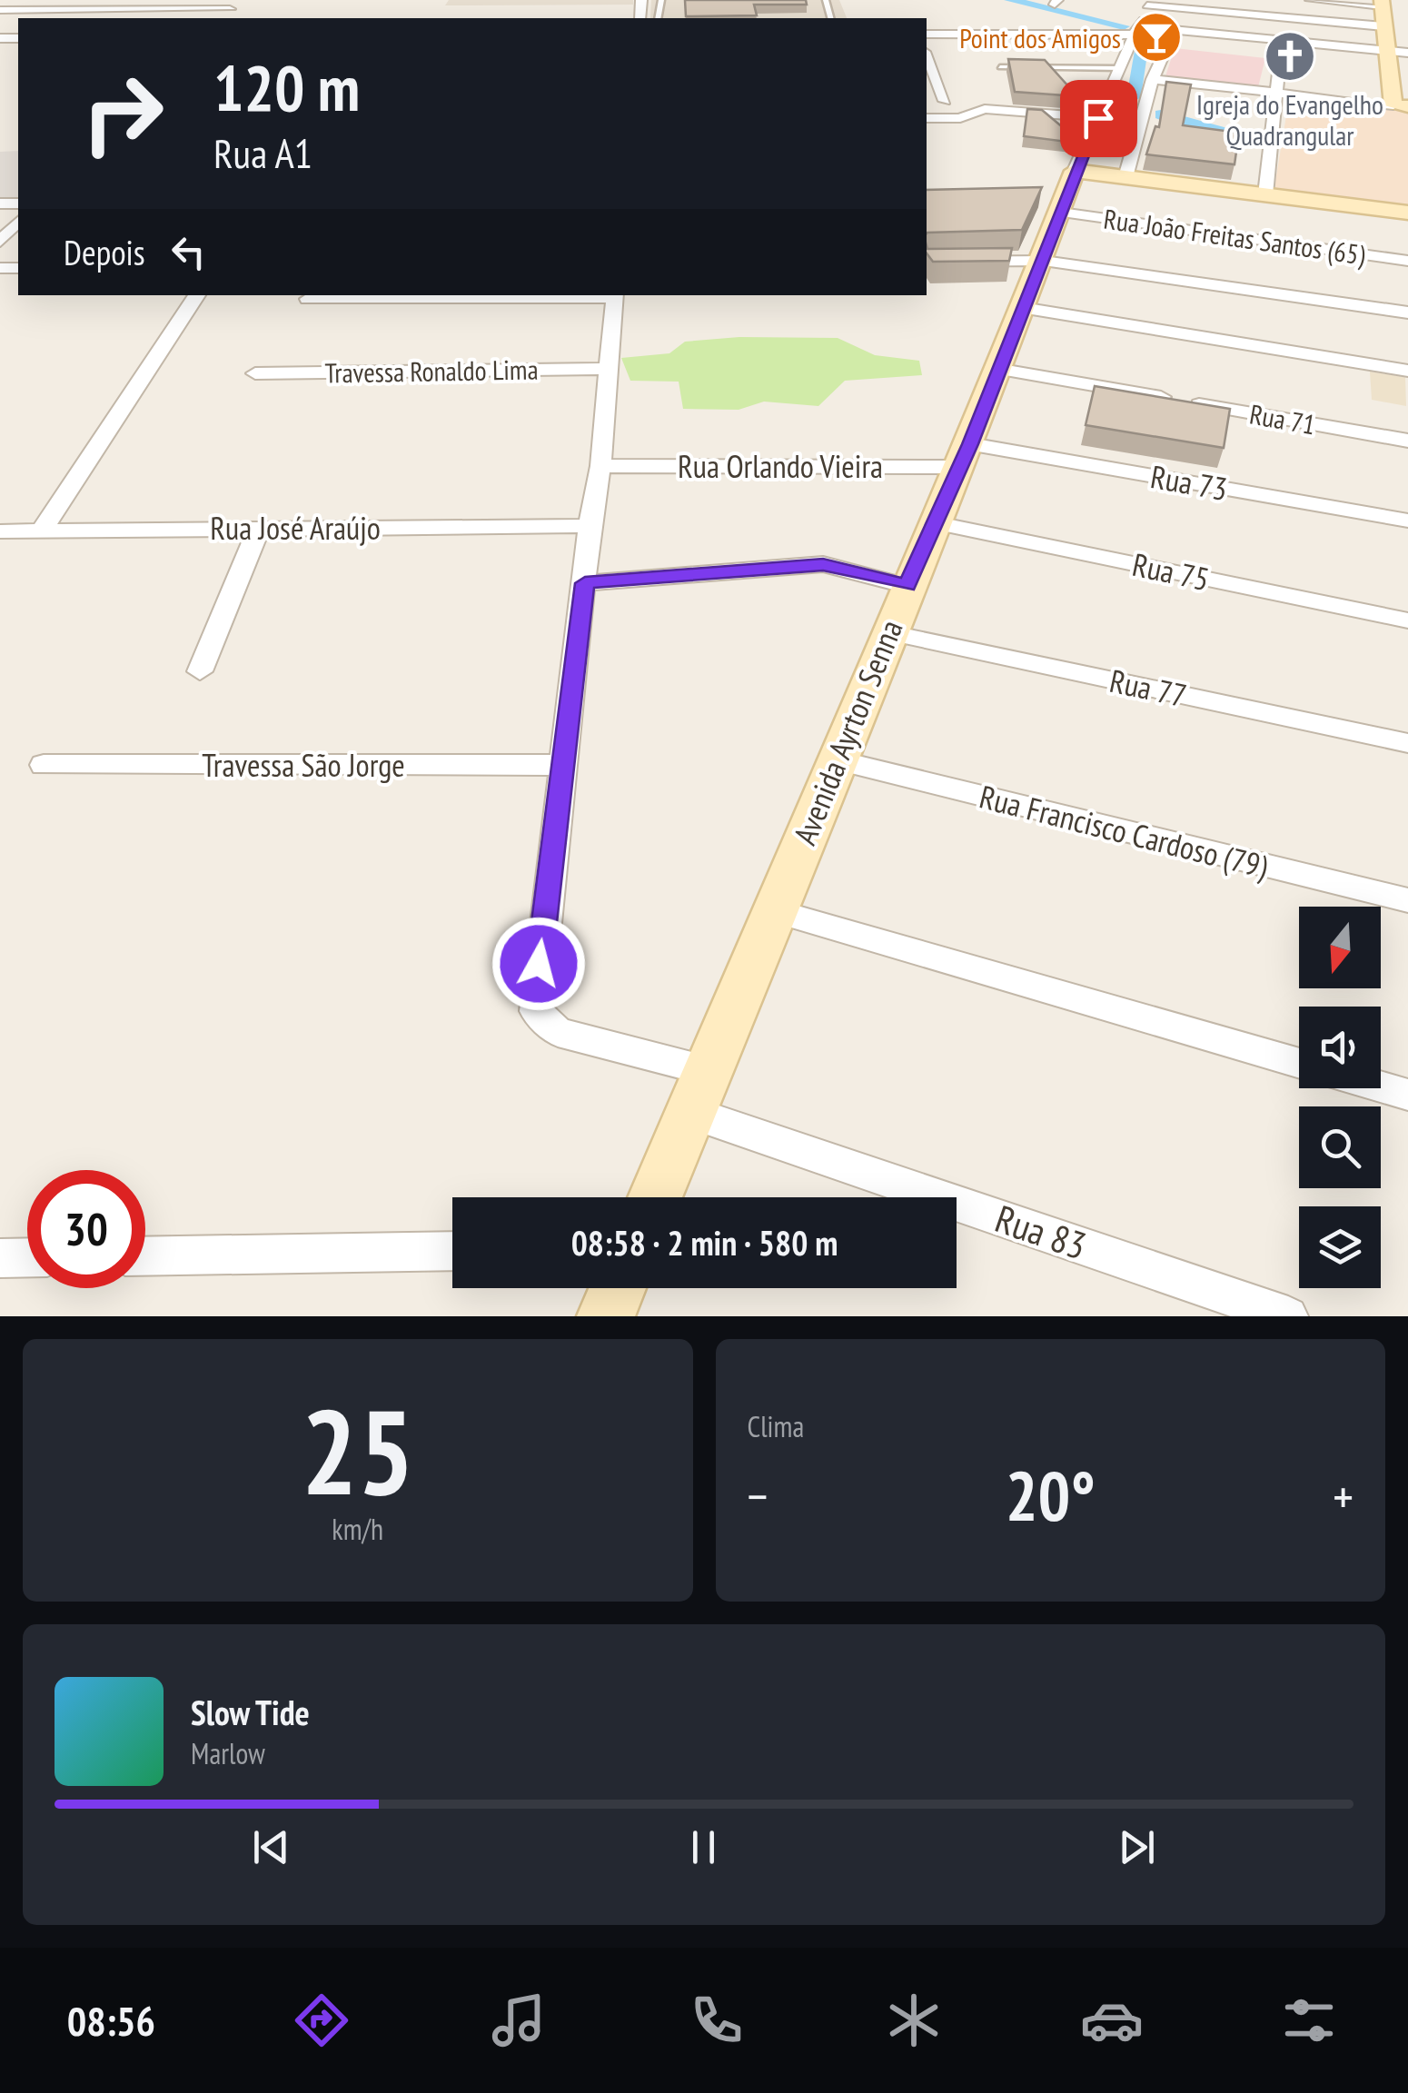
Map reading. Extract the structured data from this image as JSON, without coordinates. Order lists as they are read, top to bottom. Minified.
{"streets":{"street":["Rua João Freitas Santos (65)","Travessa Ronaldo Lima","Rua 71","Rua Orlando Vieira","Rua 73","Rua José Araújo","Rua 75","Rua 77","Avenida Ayrton Senna","Travessa São Jorge","Rua Francisco Cardoso (79)","Rua 83"]},"crossings":[["Rua João Freitas Santos (65)","Avenida Ayrton Senna"],["Rua 71","Avenida Ayrton Senna"],["Rua Orlando Vieira","Rua 73"],["Rua Orlando Vieira","Avenida Ayrton Senna"],["Rua 73","Avenida Ayrton Senna"],["Rua 75","Avenida Ayrton Senna"],["Rua 77","Avenida Ayrton Senna"],["Avenida Ayrton Senna","Rua Francisco Cardoso (79)"],["Avenida Ayrton Senna","Rua 83"]],"places":{"bar":["Point dos Amigos"],"church":["Igreja do Evangelho Quadrangular"]},"north":"bottom","page":{"turn":["120 m","Rua A1"],"then":"Depois","limit":"30","trip":"08:58 · 2 min · 580 m","tile":[["25","km/h"],"Clima"],"heat":["−","20°","+"],"song":["Slow Tide","Marlow"],"tabs":"08:56"}}
